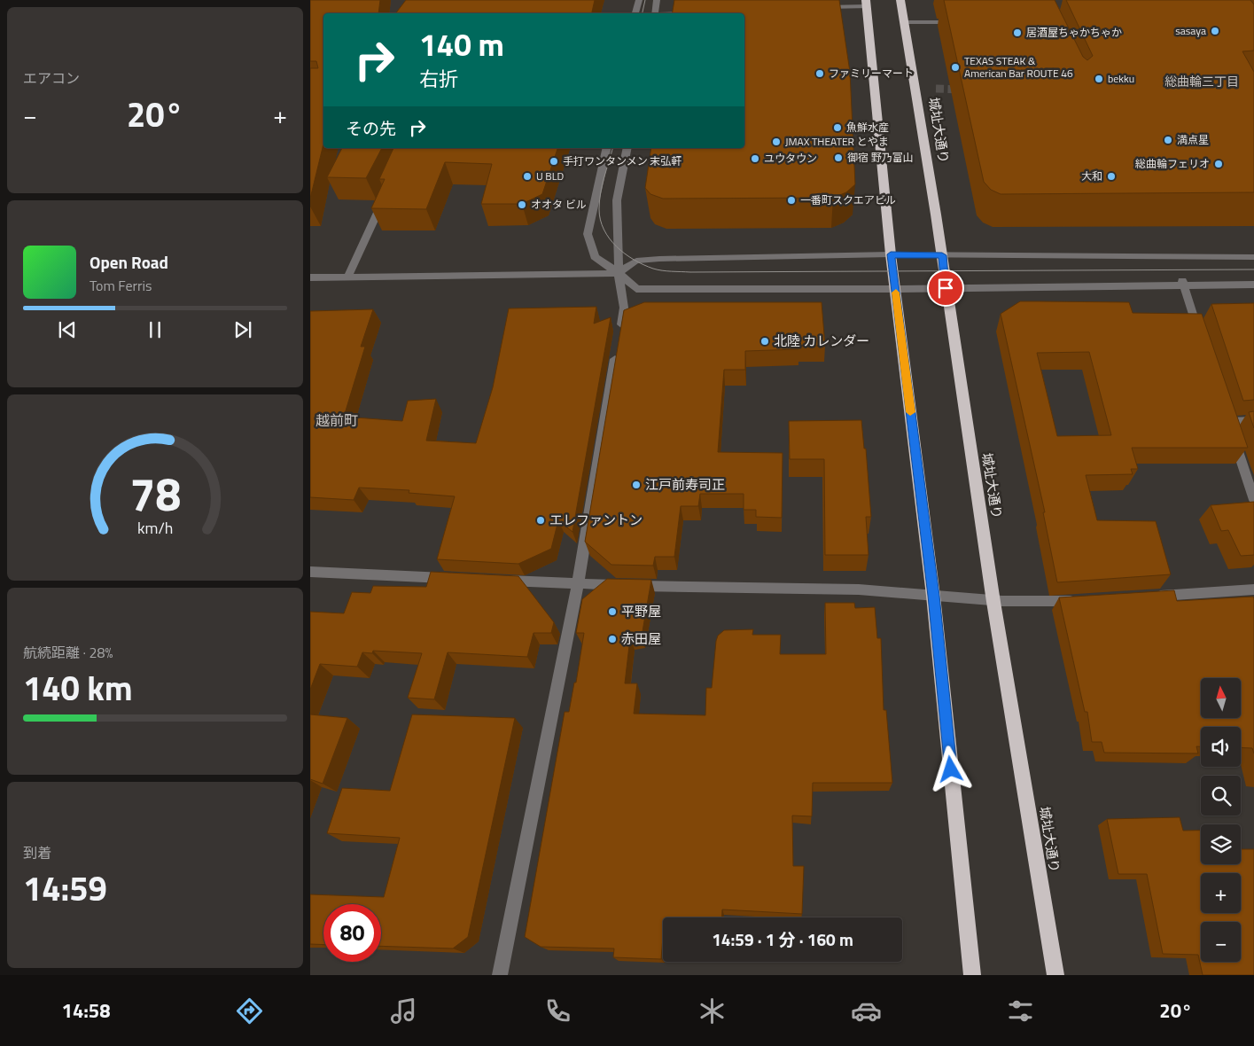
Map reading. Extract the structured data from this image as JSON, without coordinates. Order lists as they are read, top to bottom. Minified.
{"streets":{"highway":["城址大通り"]},"districts":["総曲輪三丁目","越前町"],"places":["sasaya","居酒屋ちゃかちゃか","TEXAS STEAK & American Bar ROUTE 46","ファミリーマート","bekku","魚鮮水産","満点星","JMAX THEATER とやま","御宿 野乃富山","ユウタウン","手打ワンタンメン 末弘軒","総曲輪フェリオ","U BLD","大和","一番町スクエアビル","オオタ ビル","北陸 カレンダー","江戸前寿司正","エレファントン","平野屋","赤田屋"],"north":"top","page":{"tile":["エアコン",["航続距離 · 28%","140 km"],["到着","14:59"]],"turn":["140 m","右折"],"heat":["−","20°","+"],"then":"その先","song":["Open Road","Tom Ferris"],"map_buttons":["+","−"],"limit":"80","trip":"14:59 · 1 分 · 160 m","tabs":["14:58","20°"],"gauge":["78","km/h"]}}
